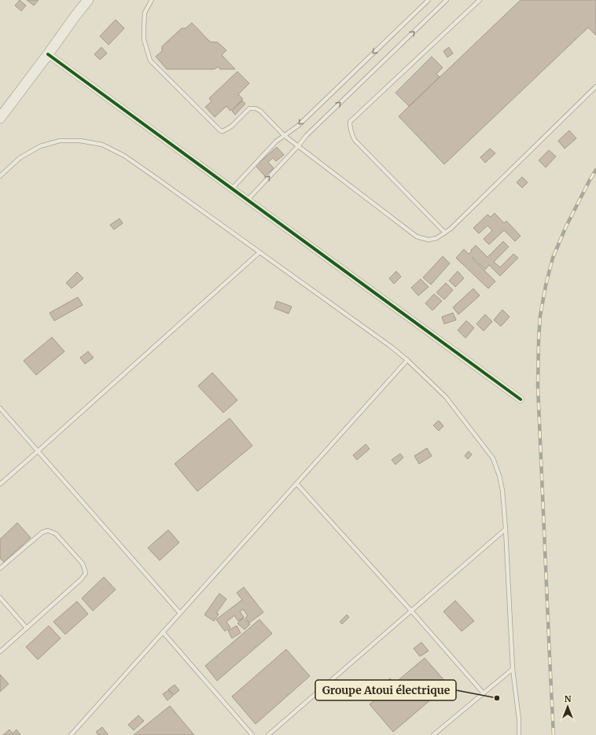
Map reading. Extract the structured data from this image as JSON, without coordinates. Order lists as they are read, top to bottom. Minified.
{"places":["Groupe Atoui électrique"],"north":"top"}
